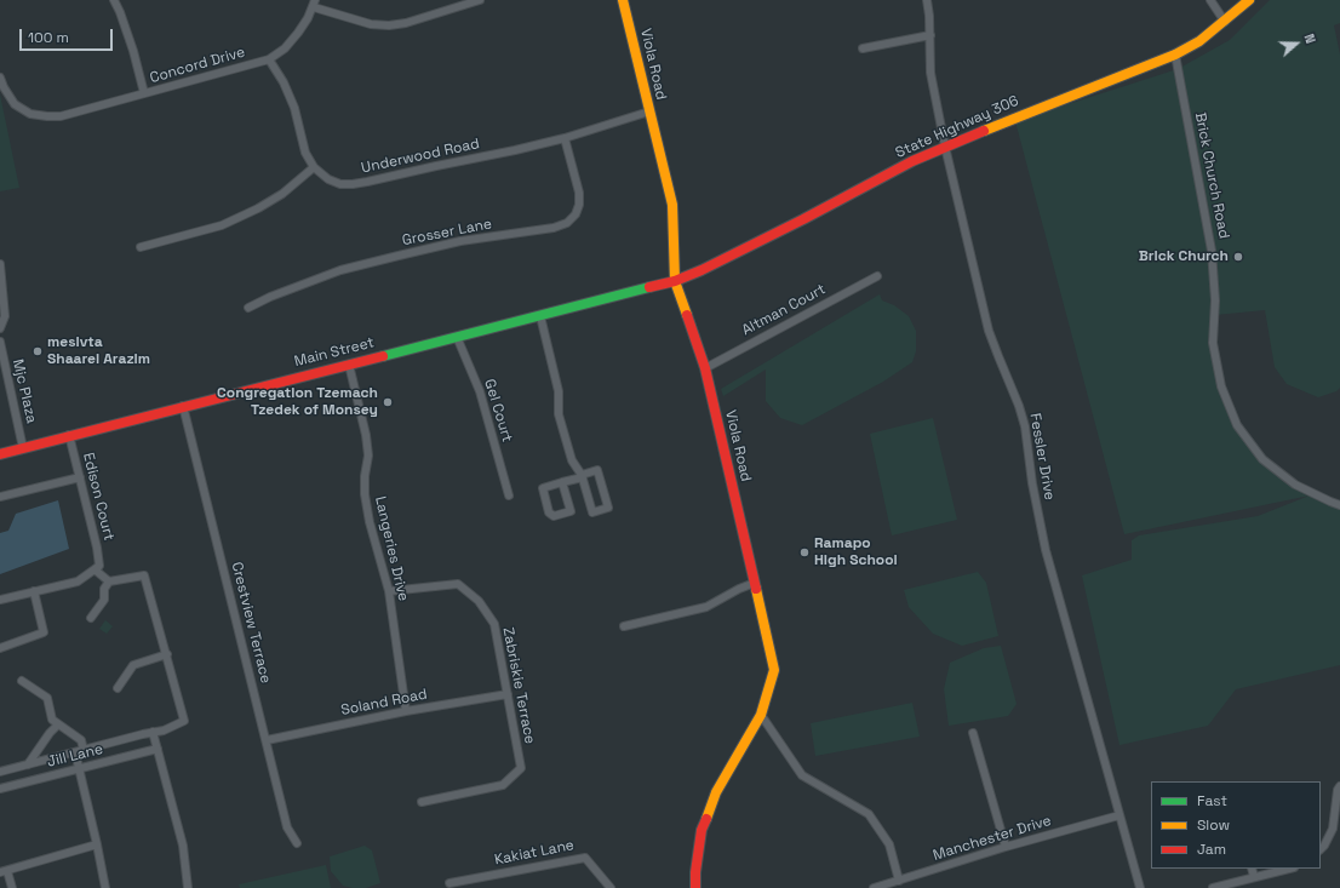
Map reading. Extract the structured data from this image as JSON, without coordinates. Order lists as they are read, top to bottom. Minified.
{"streets":{"main road":["Viola Road","State Highway 306","Main Street"],"street":["Concord Drive","Underwood Road","Brick Church Road","Grosser Lane","Altman Court","Mjc Plaza","Gel Court","Fessler Drive","Edison Court","Langeries Drive","Crestview Terrace","Zabriskie Terrace","Soland Road","Jill Lane","Manchester Drive","Kakiat Lane"]},"crossings":[["Viola Road","State Highway 306"],["Viola Road","Underwood Road"],["Viola Road","Altman Court"],["Viola Road","Main Street"],["Concord Drive","Underwood Road"],["State Highway 306","Brick Church Road"],["State Highway 306","Main Street"],["State Highway 306","Fessler Drive"],["Underwood Road","Grosser Lane"],["Main Street","Mjc Plaza"],["Main Street","Gel Court"],["Main Street","Edison Court"],["Main Street","Langeries Drive"],["Main Street","Crestview Terrace"],["Fessler Drive","Manchester Drive"],["Langeries Drive","Zabriskie Terrace"],["Langeries Drive","Soland Road"],["Crestview Terrace","Soland Road"],["Zabriskie Terrace","Soland Road"]],"places":["Brick Church","mesivta Shaarei Arazim","Congregation Tzemach Tzedek of Monsey","Ramapo High School"],"legend":["Fast","Slow","Jam"],"scale_bar":"100 m","north":"right"}
